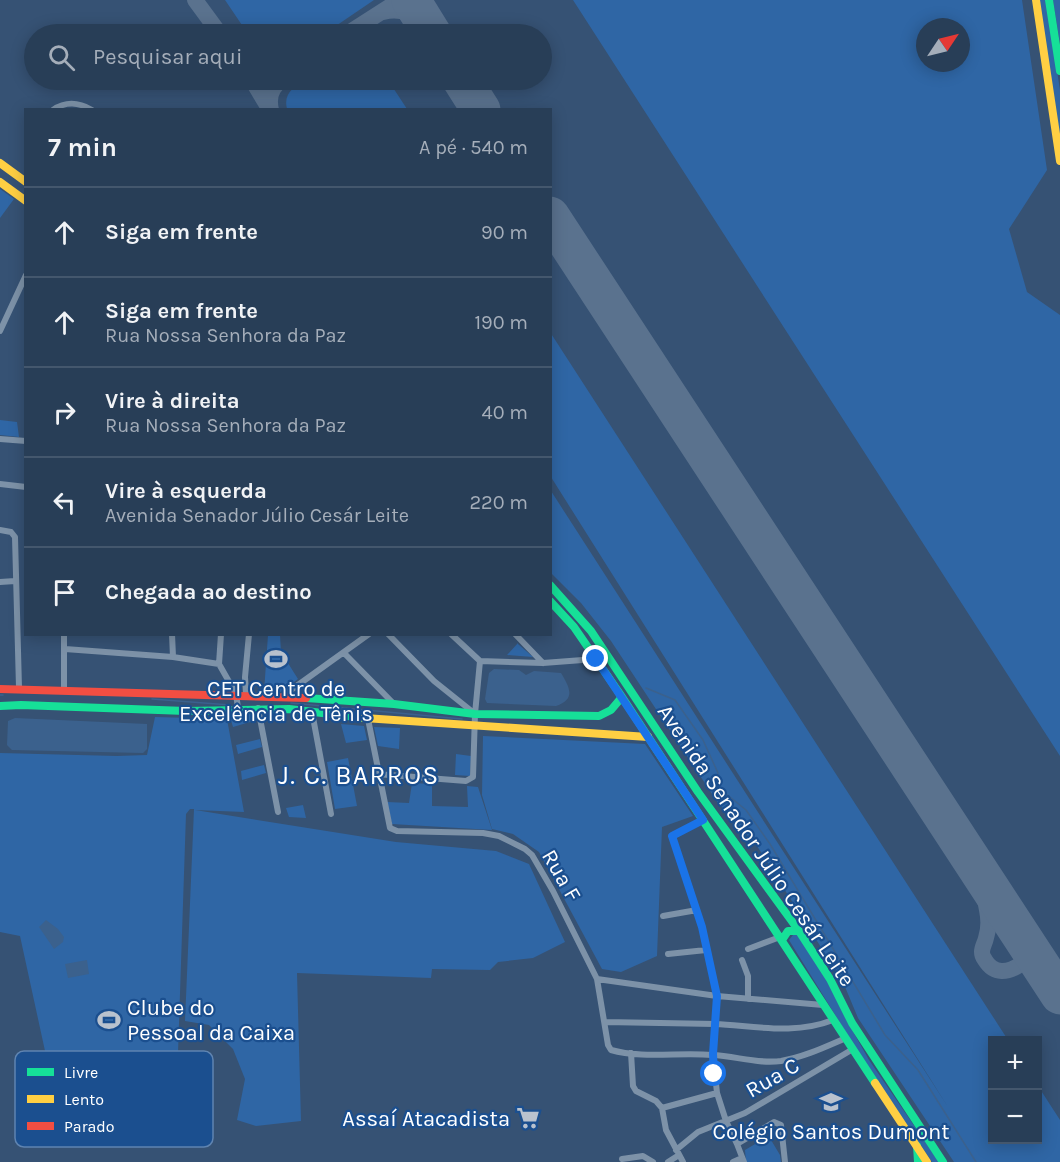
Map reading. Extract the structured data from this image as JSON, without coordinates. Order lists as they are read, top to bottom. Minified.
{"streets":{"main road":["Avenida Senador Júlio Cesár Leite"],"street":["Rua F","Rua C"]},"crossings":[["Avenida Senador Júlio Cesár Leite","Rua C"]],"districts":["J. C. BARROS"],"places":{"sports":["CET Centro de Excelência de Tênis","Clube do Pessoal da Caixa"],"school or university":["Colégio Santos Dumont"],"supermarket":["Assaí Atacadista"]},"legend":["Livre","Lento","Parado"],"north":"top right","page":{"search":"Pesquisar aqui","heading":["7 min","A pé · 540 m"],"list":[["Siga em frente","90 m"],["Siga em frente","Rua Nossa Senhora da Paz","190 m"],["Vire à direita","Rua Nossa Senhora da Paz","40 m"],["Vire à esquerda","Avenida Senador Júlio Cesár Leite","220 m"],"Chegada ao destino"],"map_buttons":["+","−"]}}
